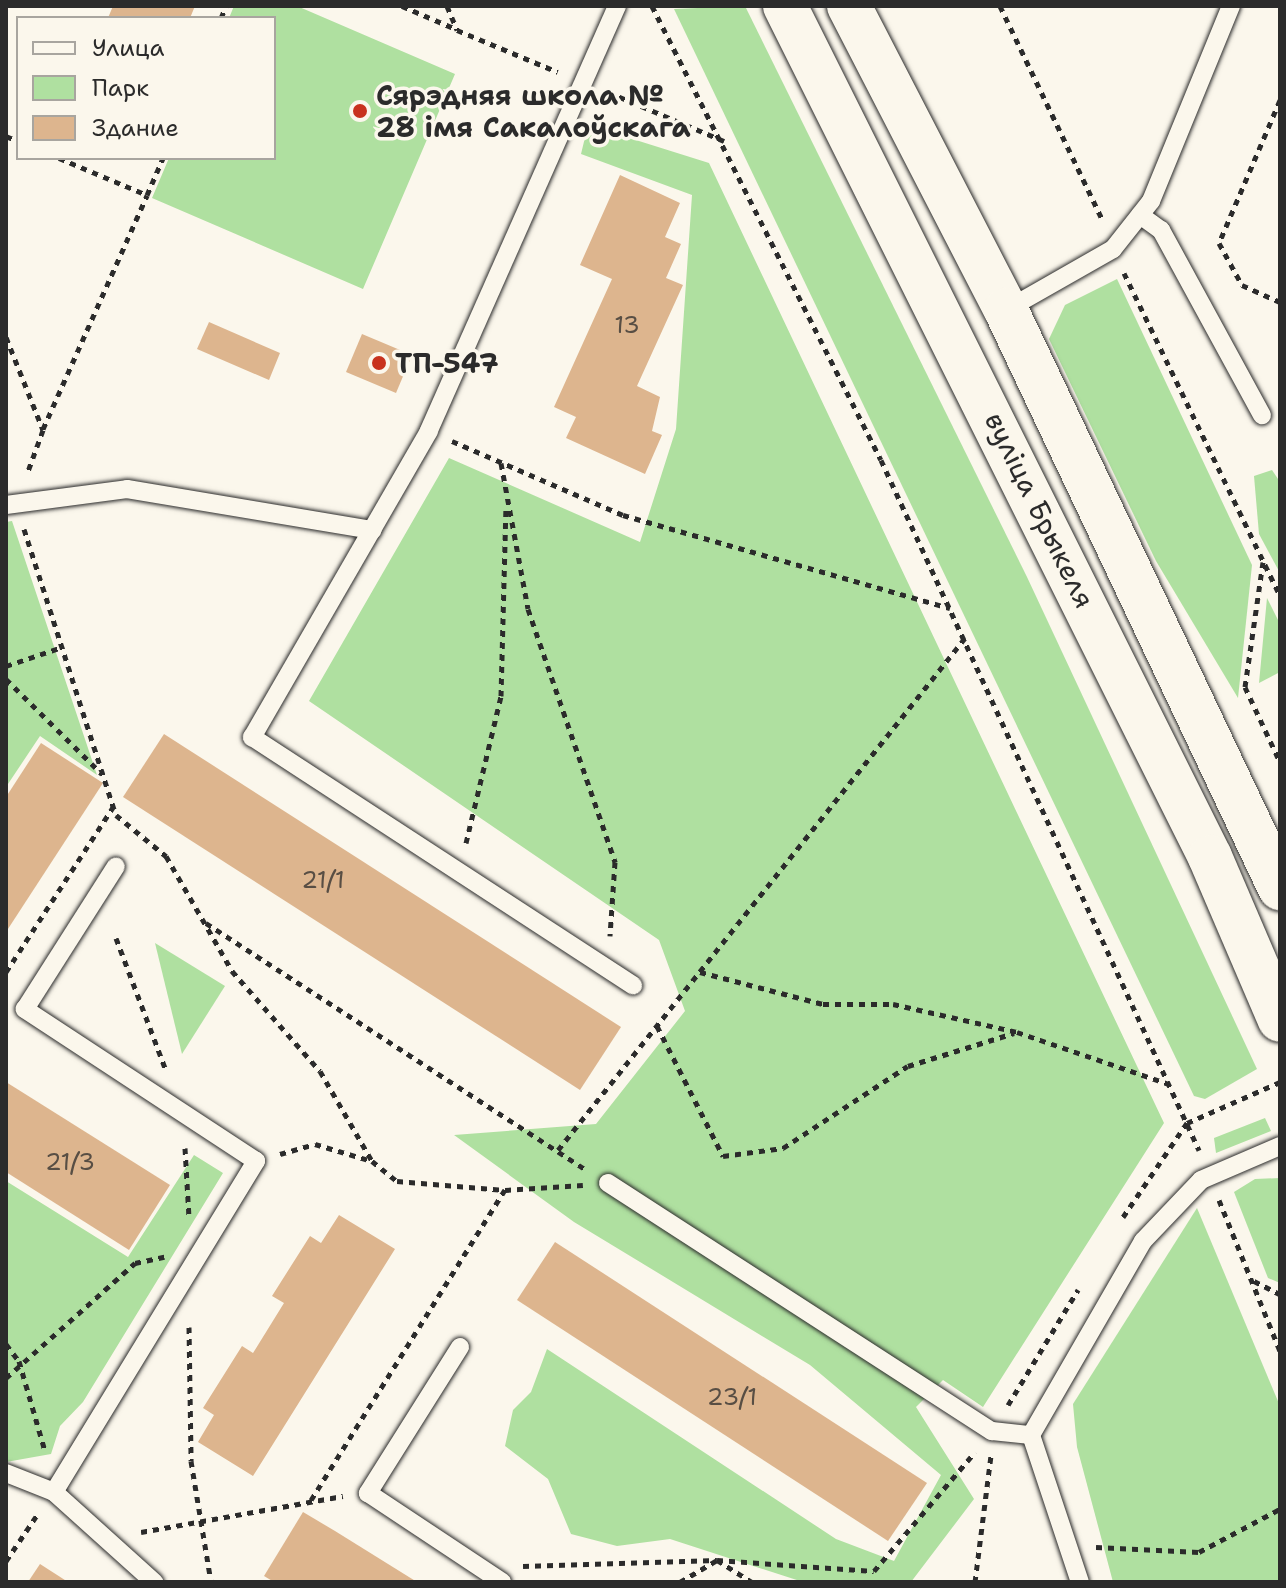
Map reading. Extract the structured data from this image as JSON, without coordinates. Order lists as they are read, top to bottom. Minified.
{"streets":{"main road":["вуліца Брыкеля"]},"places":["Сярэдняя школа № 28 імя Сакалоўскага","ТП-547"],"house_numbers":["13","21/1","21/3","23/1"],"legend":["Улица","Парк","Здание"]}
